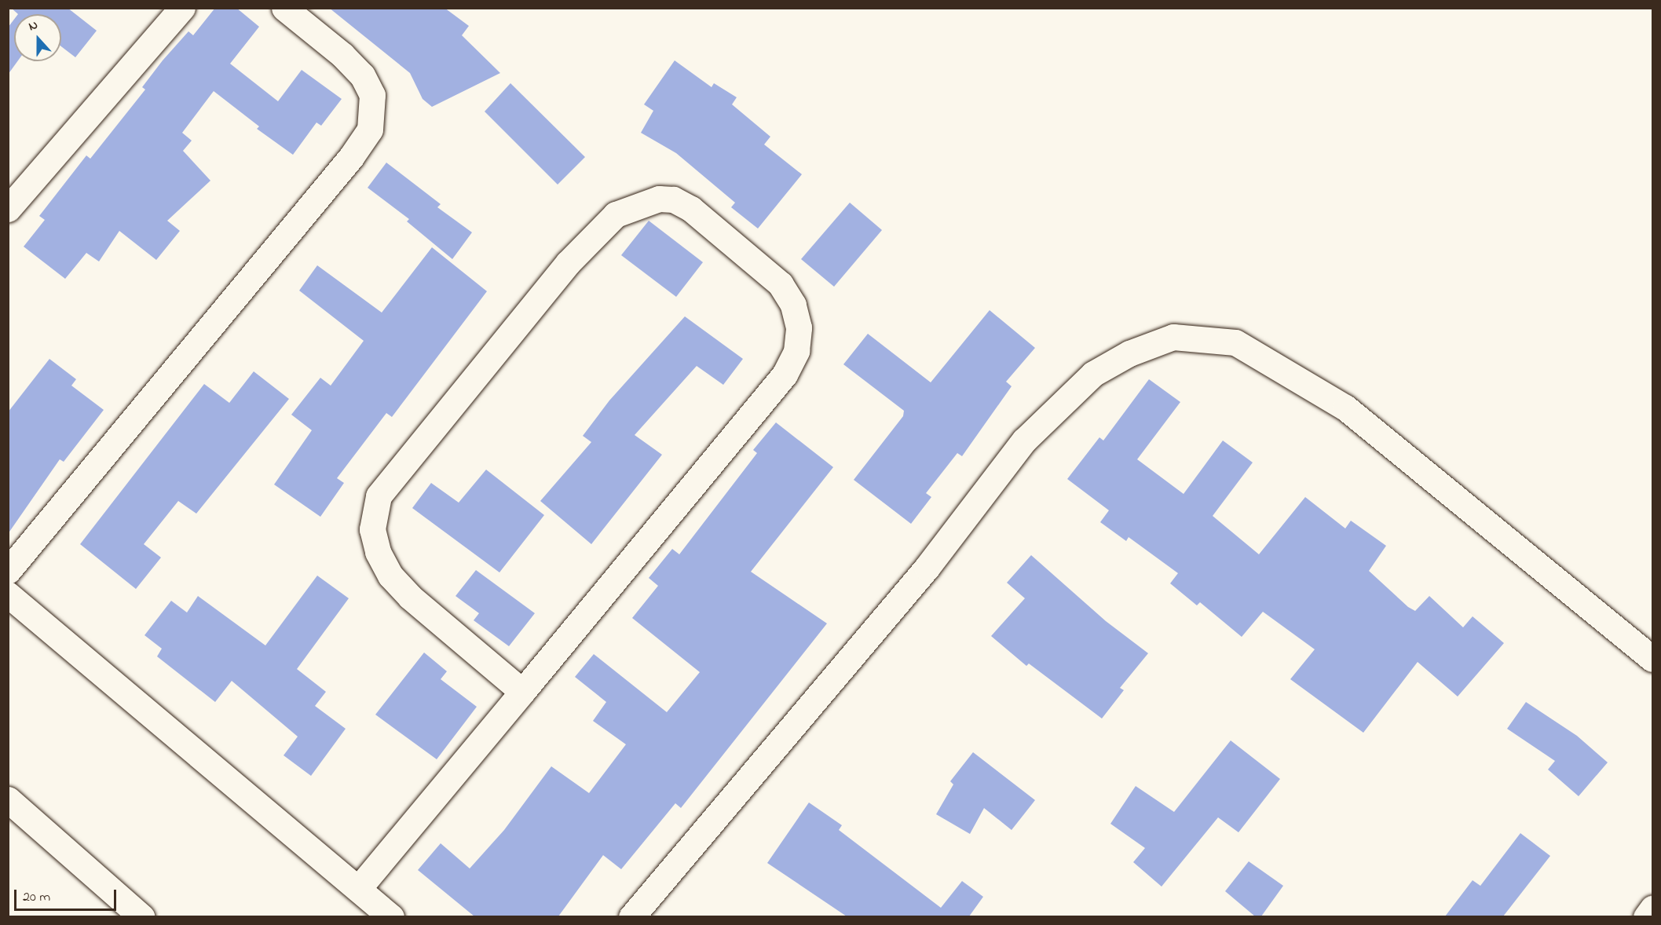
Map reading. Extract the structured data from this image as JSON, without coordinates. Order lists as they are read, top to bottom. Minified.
{"scale_bar":"20 m","north":"top"}
